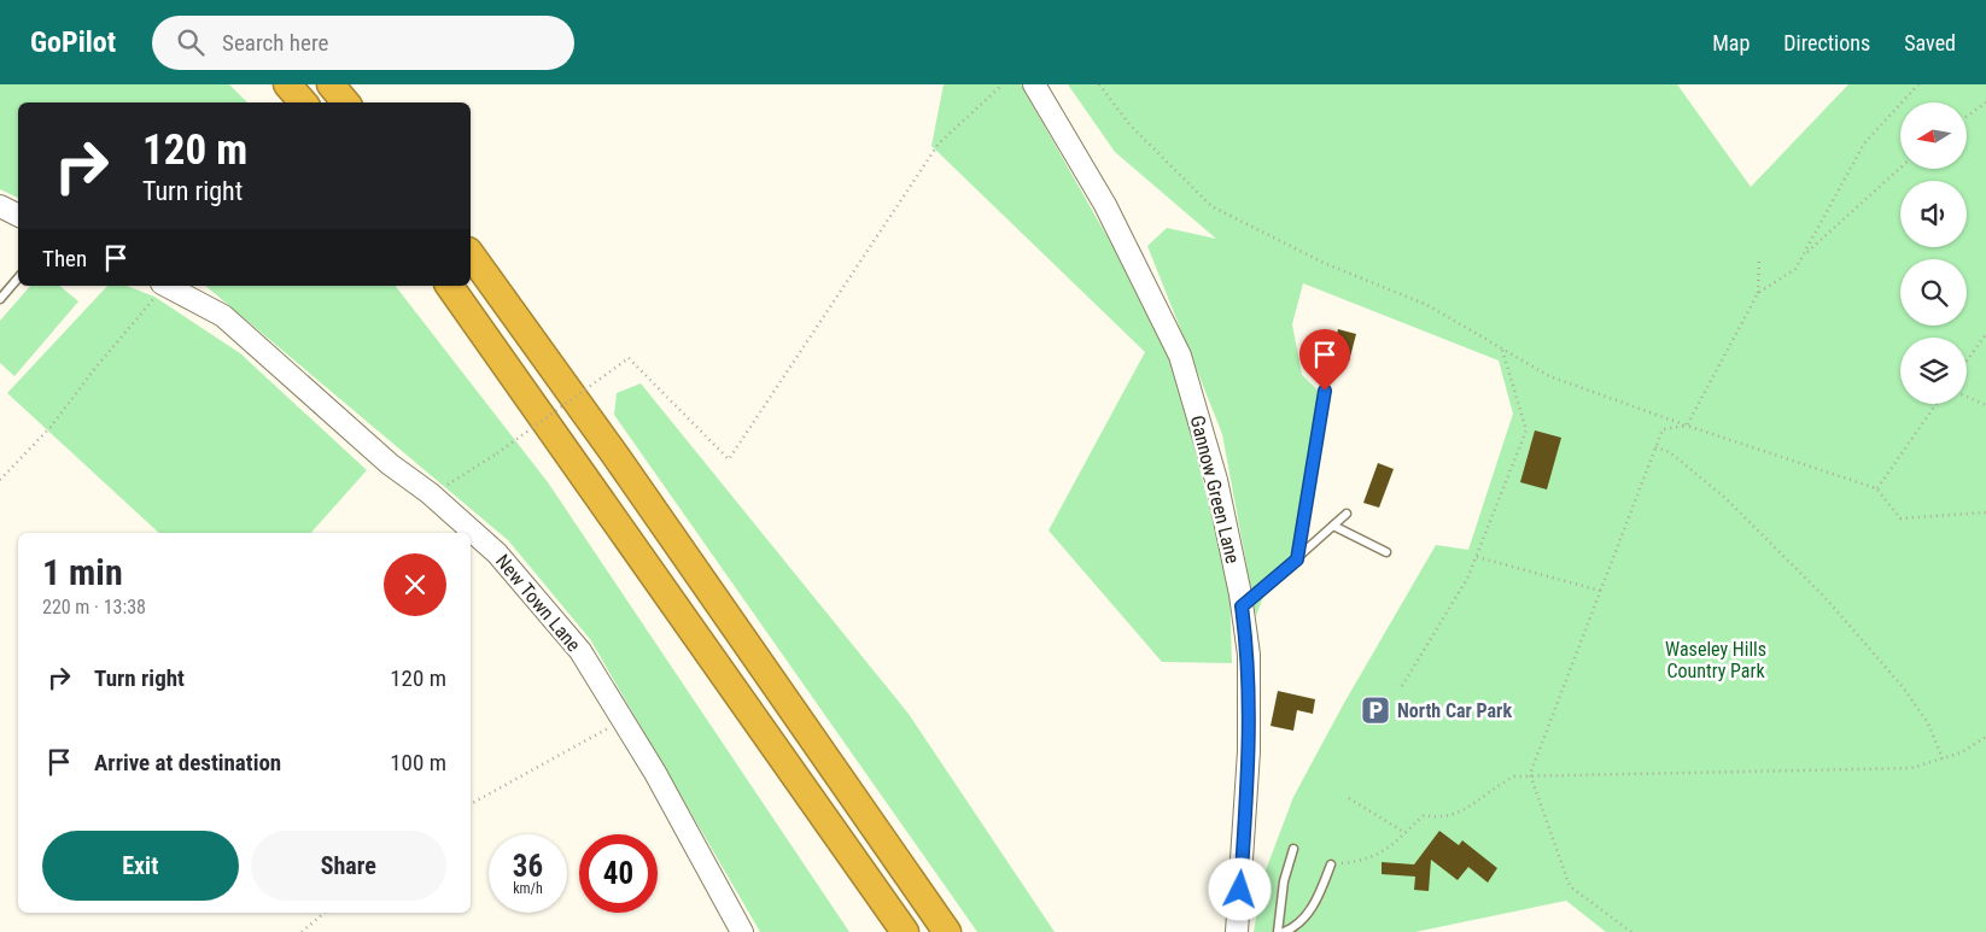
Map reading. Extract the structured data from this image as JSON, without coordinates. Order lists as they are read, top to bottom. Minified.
{"streets":{"street":["Gannow Green Lane","New Town Lane"]},"parks":["Waseley Hills Country Park"],"places":{"parking":["North Car Park"]},"north":"left","page":{"header":"GoPilot","search":"Search here","nav":["Map","Directions","Saved"],"turn":["120 m","Turn right"],"then":"Then","heading":["1 min","220 m · 13:38"],"list":[{"name":"Turn right","value":"120 m"},{"name":"Arrive at destination","value":"100 m"}],"buttons":["Exit","Share"],"speed":"36 km/h","limit":"40"}}
